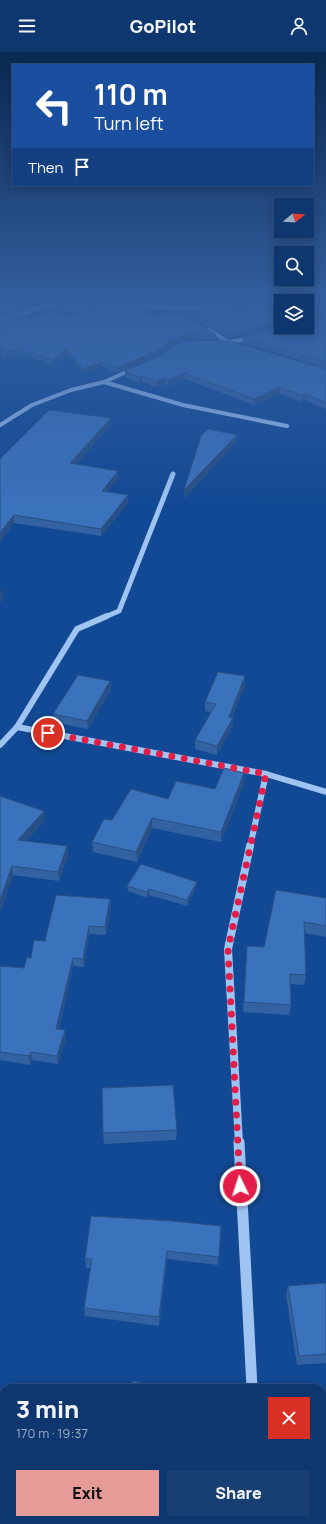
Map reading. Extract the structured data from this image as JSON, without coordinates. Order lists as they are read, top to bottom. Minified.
{"north":"right","page":{"header":"GoPilot","turn":["110 m","Turn left"],"then":"Then","heading":["3 min","170 m · 19:37"],"buttons":["Exit","Share"]}}
